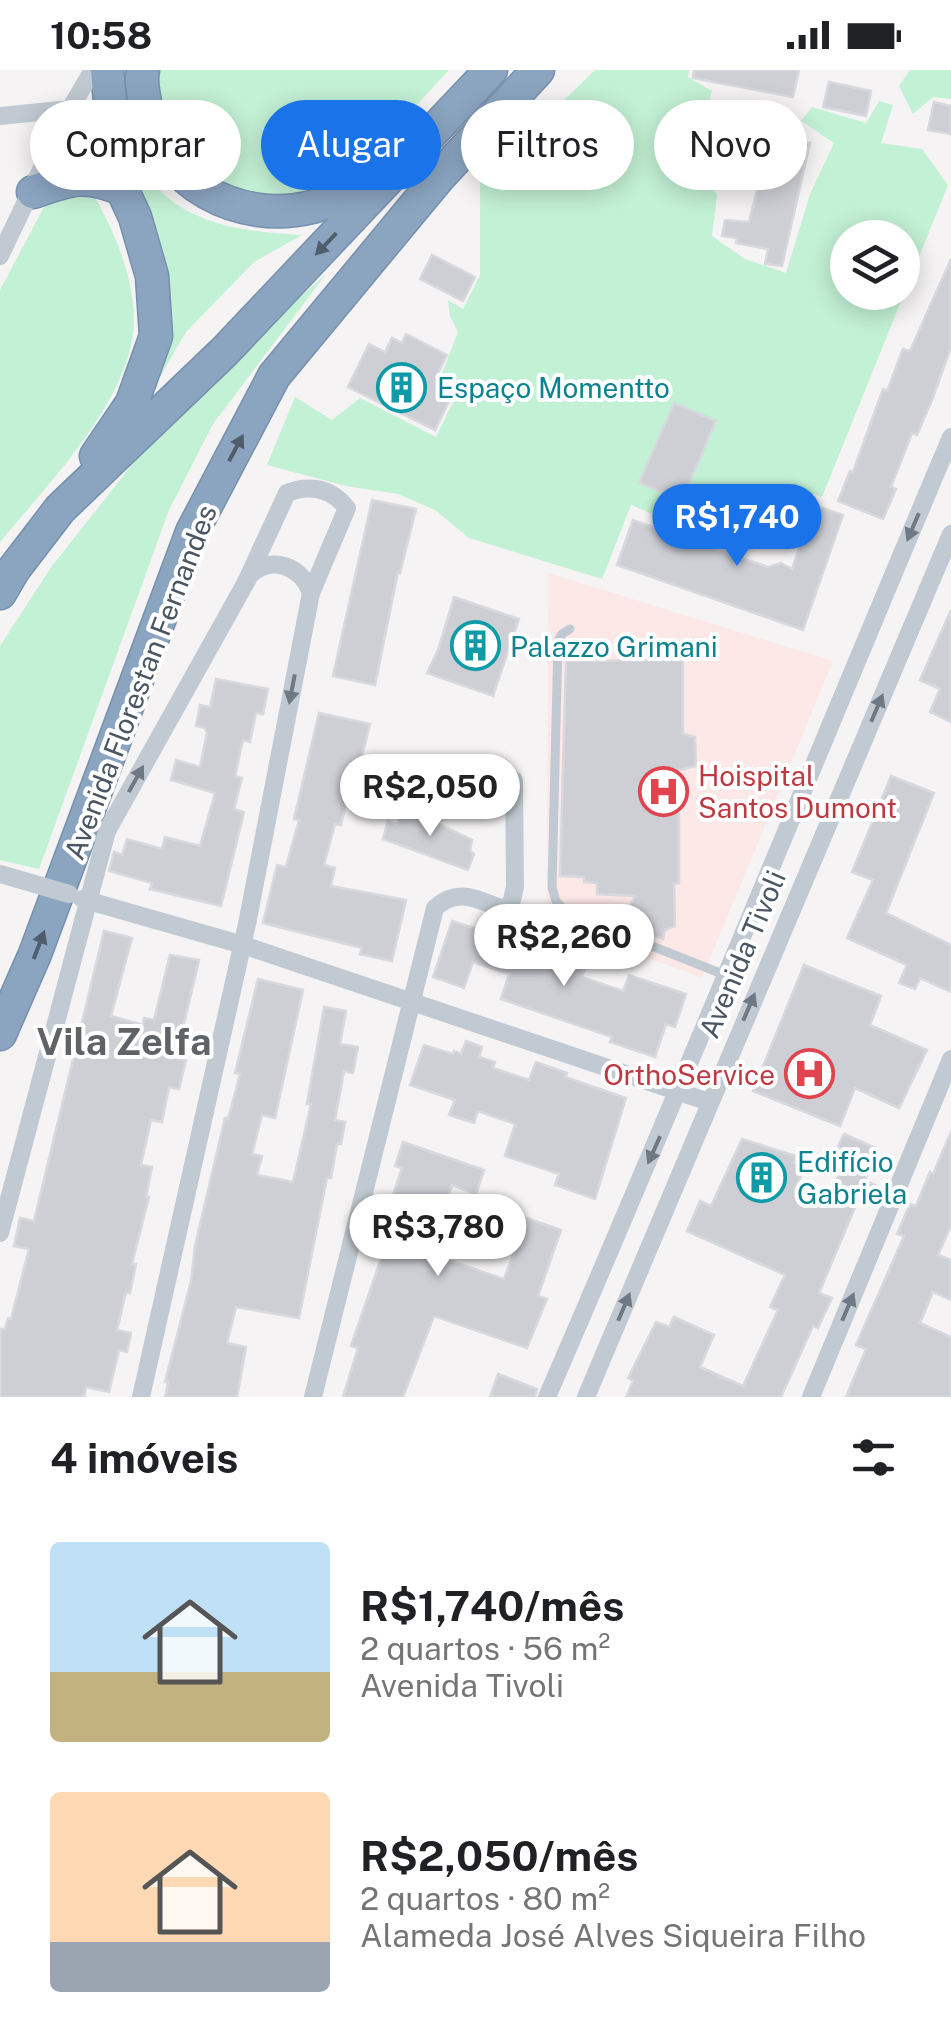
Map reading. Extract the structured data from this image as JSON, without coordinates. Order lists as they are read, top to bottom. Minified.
{"streets":{"highway":["Avenida Florestan Fernandes"],"street":["Avenida Tivoli"]},"districts":["Vila Zelfa"],"places":{"building":["Espaço Momentto","Palazzo Grimani","Edifício Gabriela"],"hospital":["Hoispital Santos Dumont","OrthoService"]},"page":{"status":"10:58","chip":["Comprar","Alugar","Filtros","Novo"],"price":["R$1,740","R$2,050","R$2,260","R$3,780"],"heading":"4 imóveis","list":[{"name":"R$1,740/mês","note":"2 quartos · 56 m² · Avenida Tivoli"},{"name":"R$2,050/mês","note":"2 quartos · 80 m² · Alameda José Alves Siqueira Filho"}]}}
